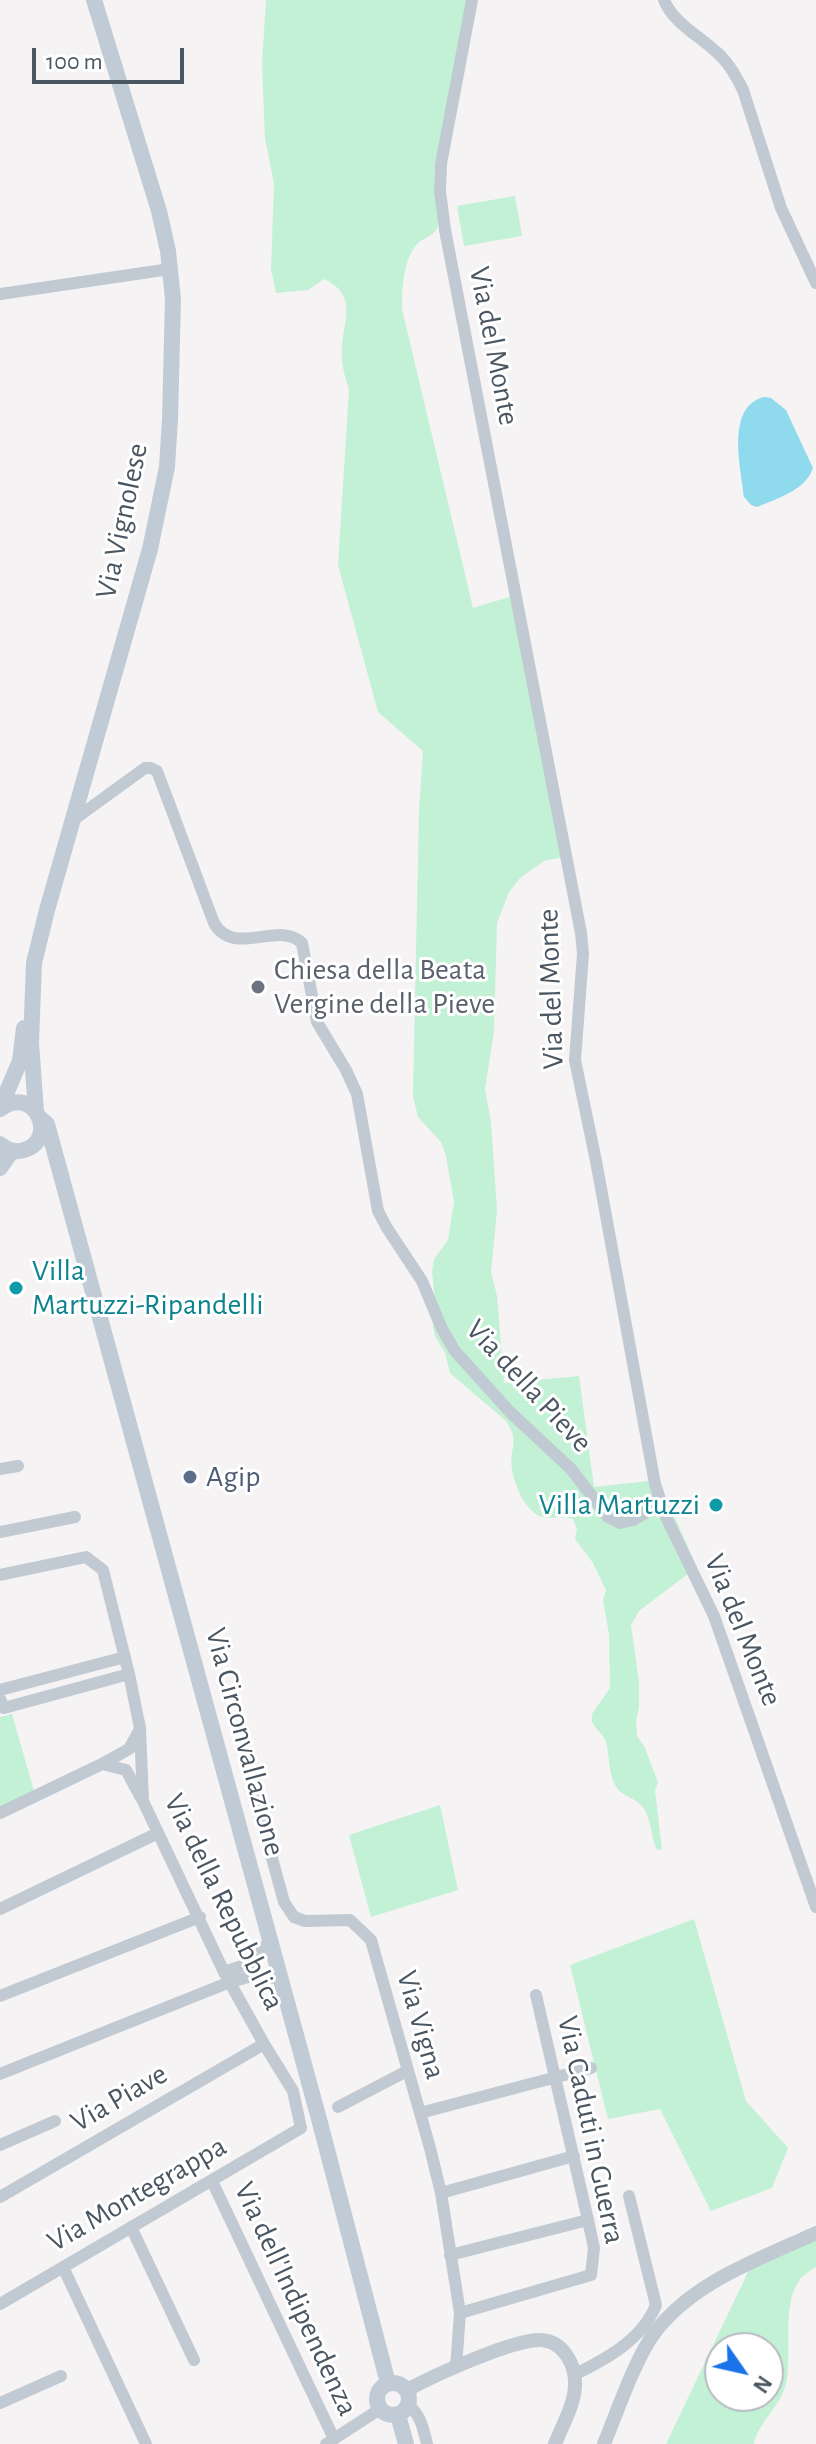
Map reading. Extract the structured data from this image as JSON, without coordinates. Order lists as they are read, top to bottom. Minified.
{"streets":{"main road":["Via Vignolese","Via Circonvallazione"],"street":["Via del Monte","Via della Pieve","Via della Repubblica","Via Vigna","Via Piave","Via Caduti in Guerra","Via Montegrappa","Via dell'Indipendenza"]},"crossings":[["Via del Monte","Via della Pieve"],["Via Vignolese","Via della Pieve"],["Via Vignolese","Via Circonvallazione"],["Via della Repubblica","Via Piave"],["Via della Repubblica","Via Montegrappa"],["Via Vigna","Via Caduti in Guerra"],["Via Montegrappa","Via dell'Indipendenza"]],"places":["Chiesa della Beata Vergine della Pieve","Villa Martuzzi-Ripandelli","Agip","Villa Martuzzi"],"scale_bar":"100 m","north":"bottom right"}
